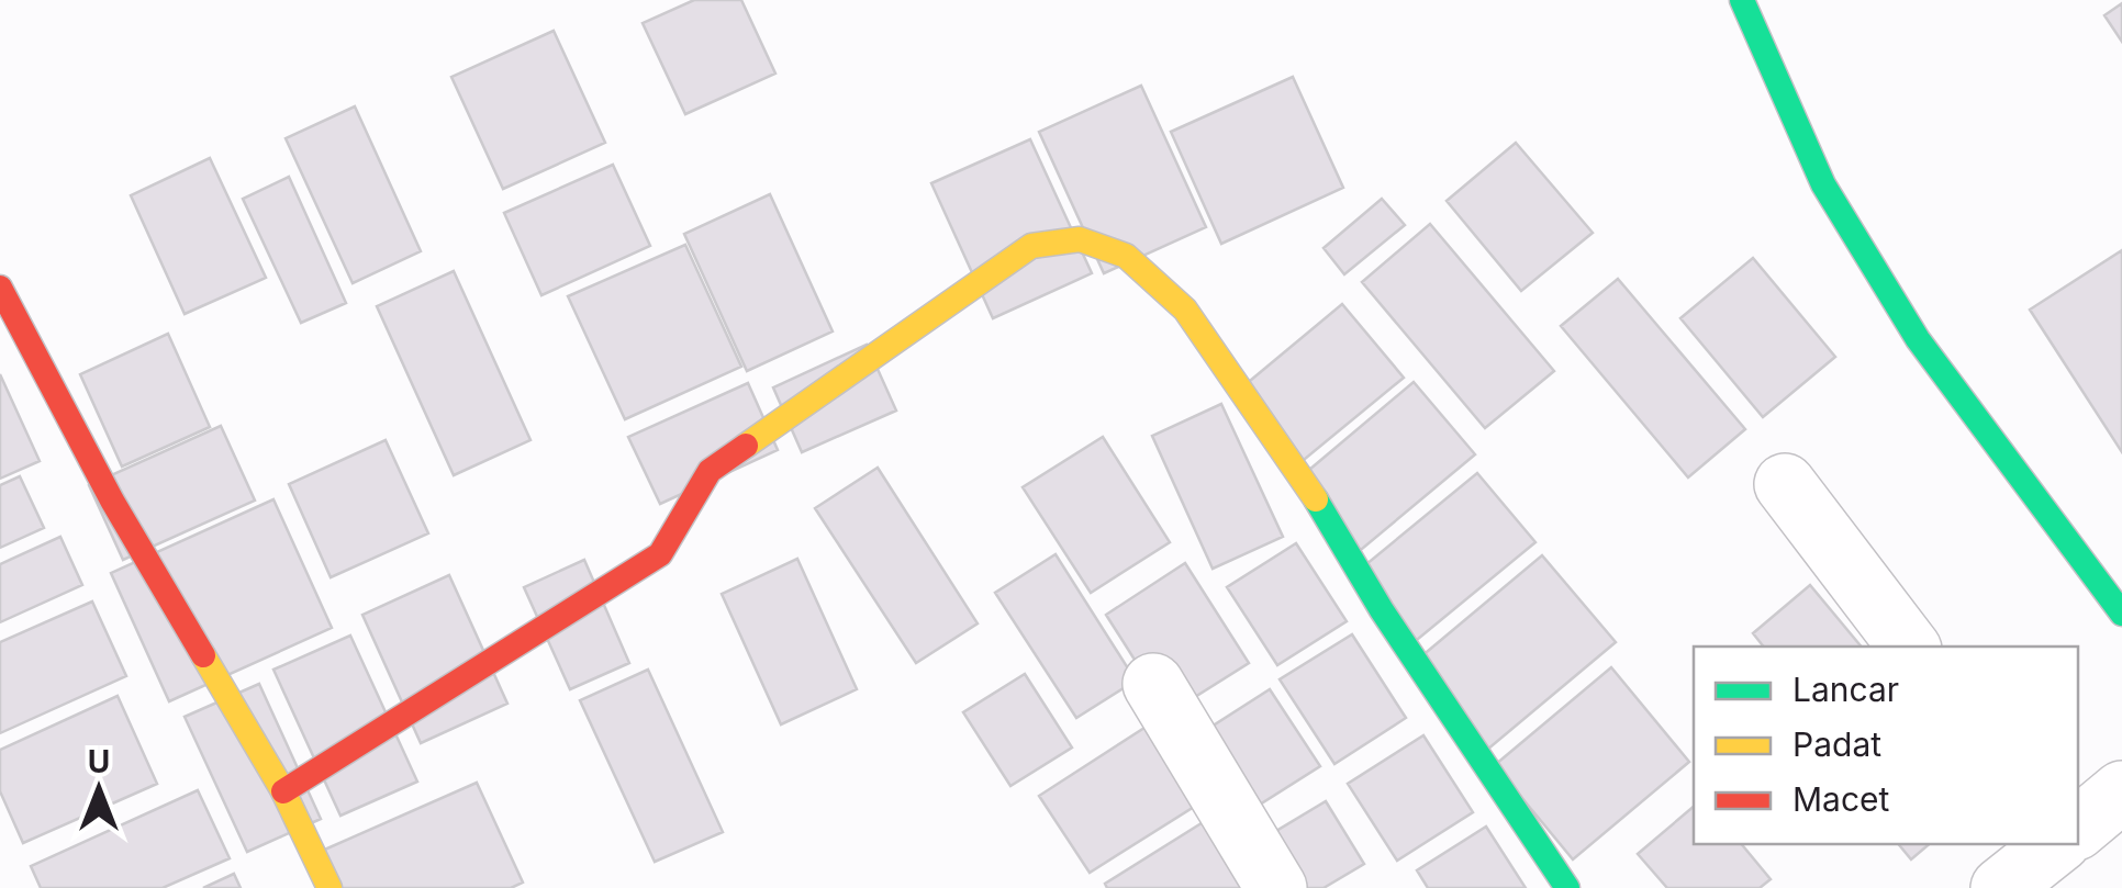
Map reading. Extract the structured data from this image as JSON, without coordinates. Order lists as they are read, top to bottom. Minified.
{"legend":["Lancar","Padat","Macet"],"north":"top"}
